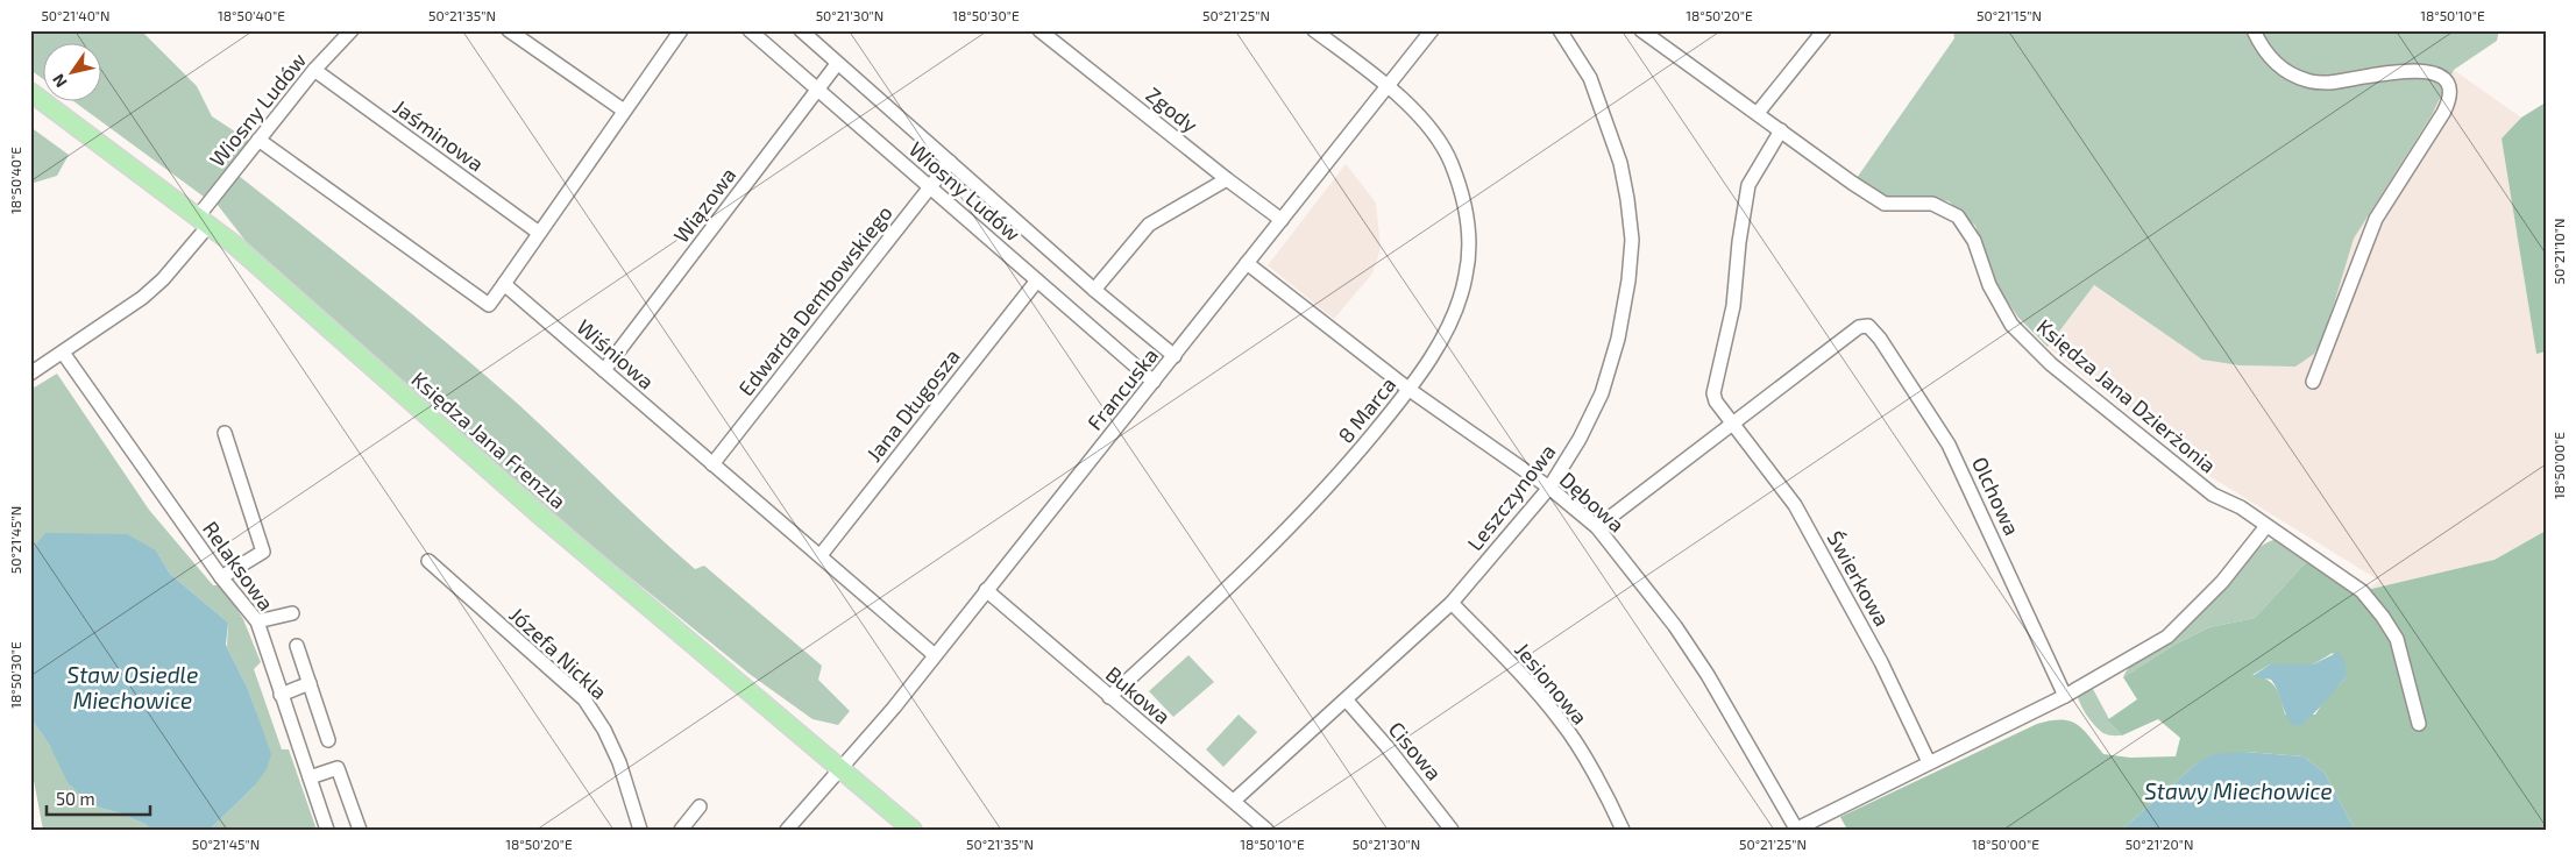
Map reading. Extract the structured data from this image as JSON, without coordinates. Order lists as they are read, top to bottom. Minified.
{"streets":{"main road":["Księdza Jana Frenzla"],"street":["Wiosny Ludów","Zgody","Jaśminowa","Wiązowa","Edwarda Dembowskiego","Wiśniowa","Francuska","Księdza Jana Dzierżonia","Jana Długosza","8 Marca","Olchowa","Leszczynowa","Dębowa","Relaksowa","Świerkowa","Józefa Nickla","Jesionowa","Bukowa","Cisowa"]},"crossings":[["Wiosny Ludów","Jaśminowa"],["Wiosny Ludów","Wiązowa"],["Wiosny Ludów","Edwarda Dembowskiego"],["Wiosny Ludów","Francuska"],["Wiosny Ludów","Jana Długosza"],["Wiosny Ludów","Księdza Jana Frenzla"],["Zgody","Francuska"],["Wiązowa","Wiśniowa"],["Edwarda Dembowskiego","Wiśniowa"],["Wiśniowa","Francuska"],["Wiśniowa","Jana Długosza"],["Francuska","8 Marca"],["Francuska","Księdza Jana Frenzla"],["Francuska","Dębowa"],["Francuska","Bukowa"],["Księdza Jana Dzierżonia","Świerkowa"],["8 Marca","Dębowa"],["8 Marca","Bukowa"],["Olchowa","Świerkowa"],["Leszczynowa","Dębowa"],["Leszczynowa","Jesionowa"],["Leszczynowa","Bukowa"],["Leszczynowa","Cisowa"]],"water":["Staw Osiedle Miechowice","Stawy Miechowice"],"scale_bar":"50 m","north":"bottom left","coordinates":["50°21'40\"N","18°50'40\"E","50°21'35\"N","50°21'30\"N","18°50'30\"E","50°21'25\"N","18°50'20\"E","50°21'15\"N","18°50'10\"E","50°21'10\"N","18°50'00\"E","50°21'45\"N","50°21'20\"N"]}
